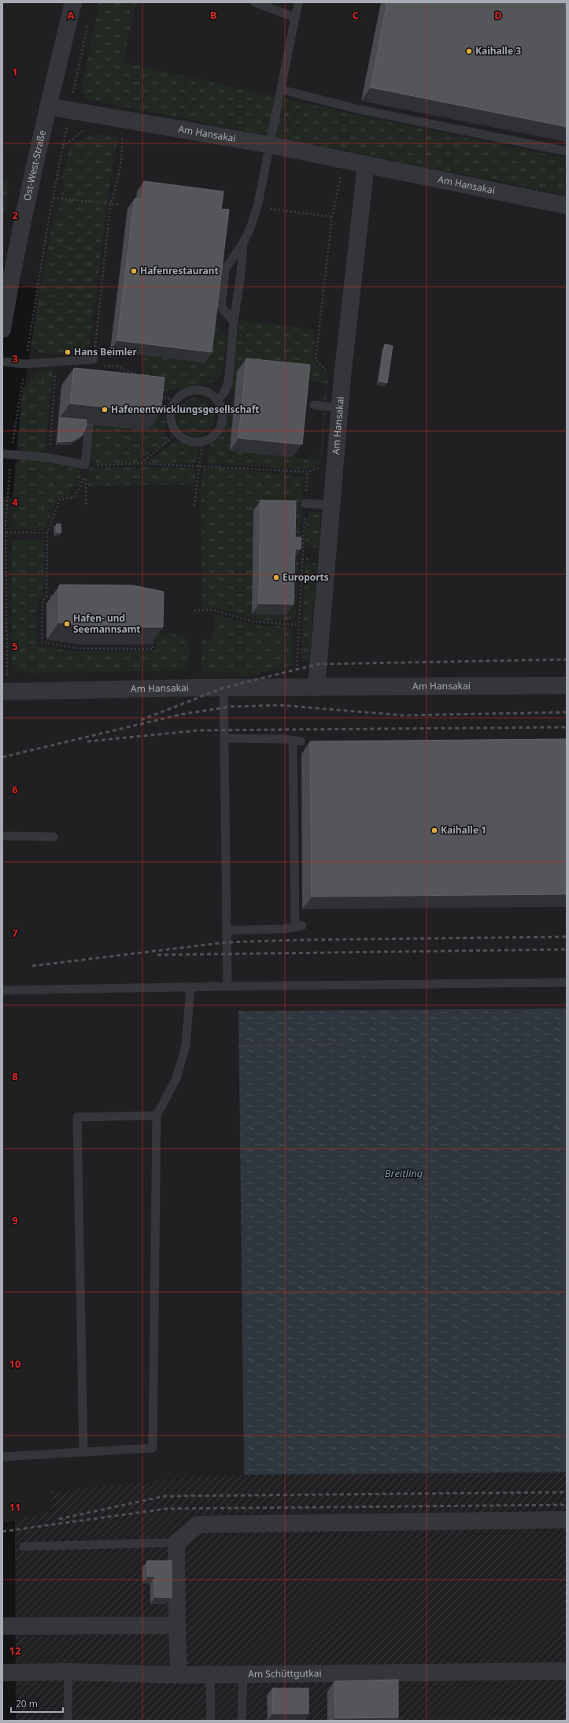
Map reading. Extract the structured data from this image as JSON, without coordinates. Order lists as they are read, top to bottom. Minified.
{"streets":{"street":["Am Hansakai","Ost-West-Straße","Am Schüttgutkai"]},"crossings":[["Am Hansakai","Ost-West-Straße"]],"water":["Breitling"],"places":["Kaihalle 3","Hafenrestaurant","Hans Beimler","Hafenentwicklungsgesellschaft","Euroports","Hafen- und Seemannsamt","Kaihalle 1"],"scale_bar":"20 m","grid":{"columns":["A","B","C","D"],"rows":["1","2","3","4","5","6","7","8","9","10","11","12"]}}
